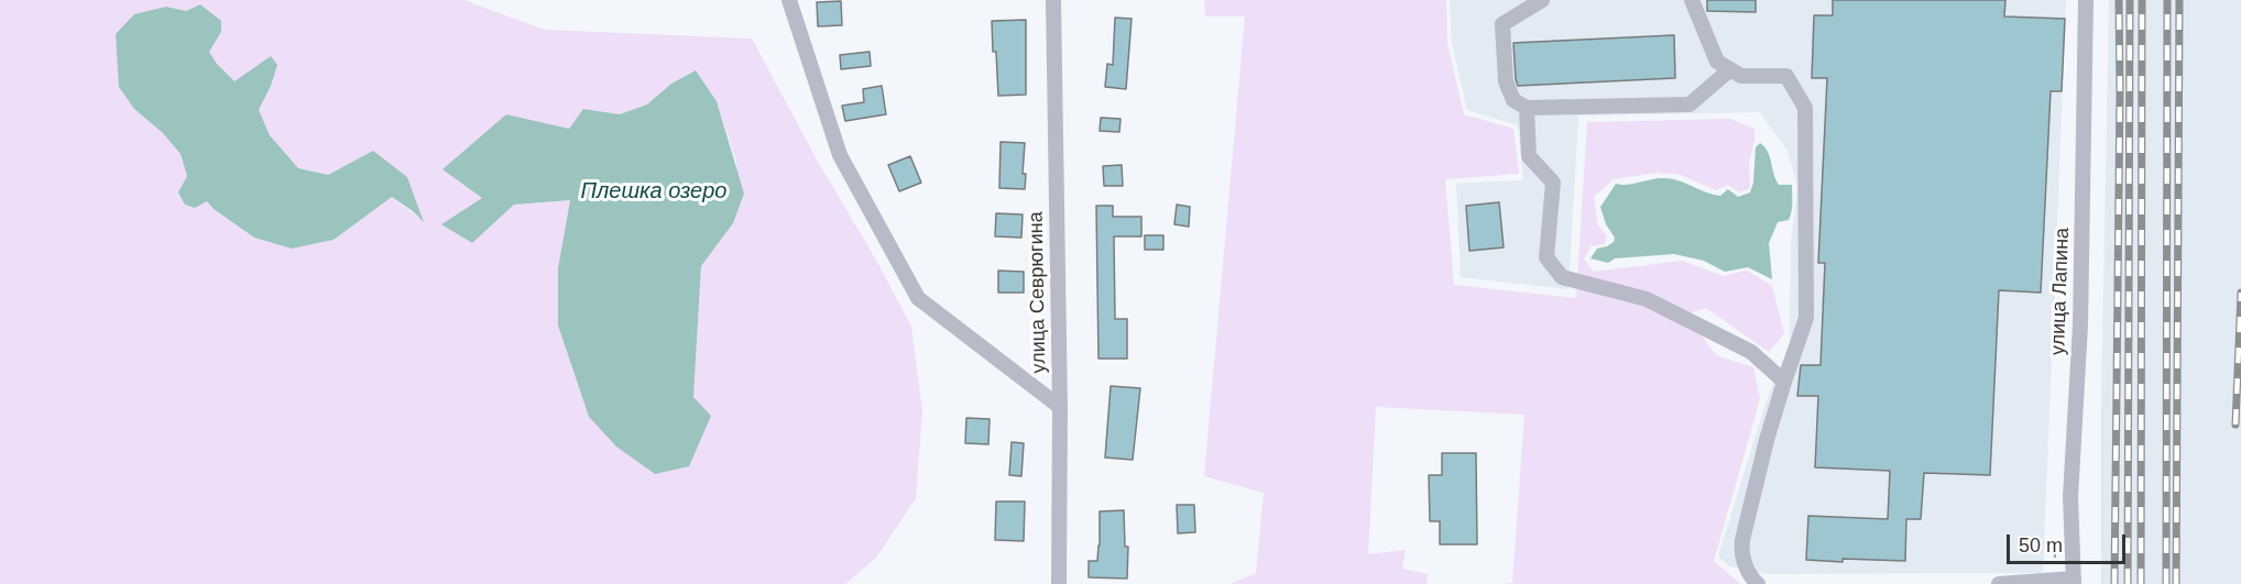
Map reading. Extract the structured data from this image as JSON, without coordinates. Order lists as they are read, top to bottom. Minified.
{"streets":{"street":["улица Лапина","улица Севрюгина"]},"water":["Плешка озеро"],"scale_bar":"50 m"}
